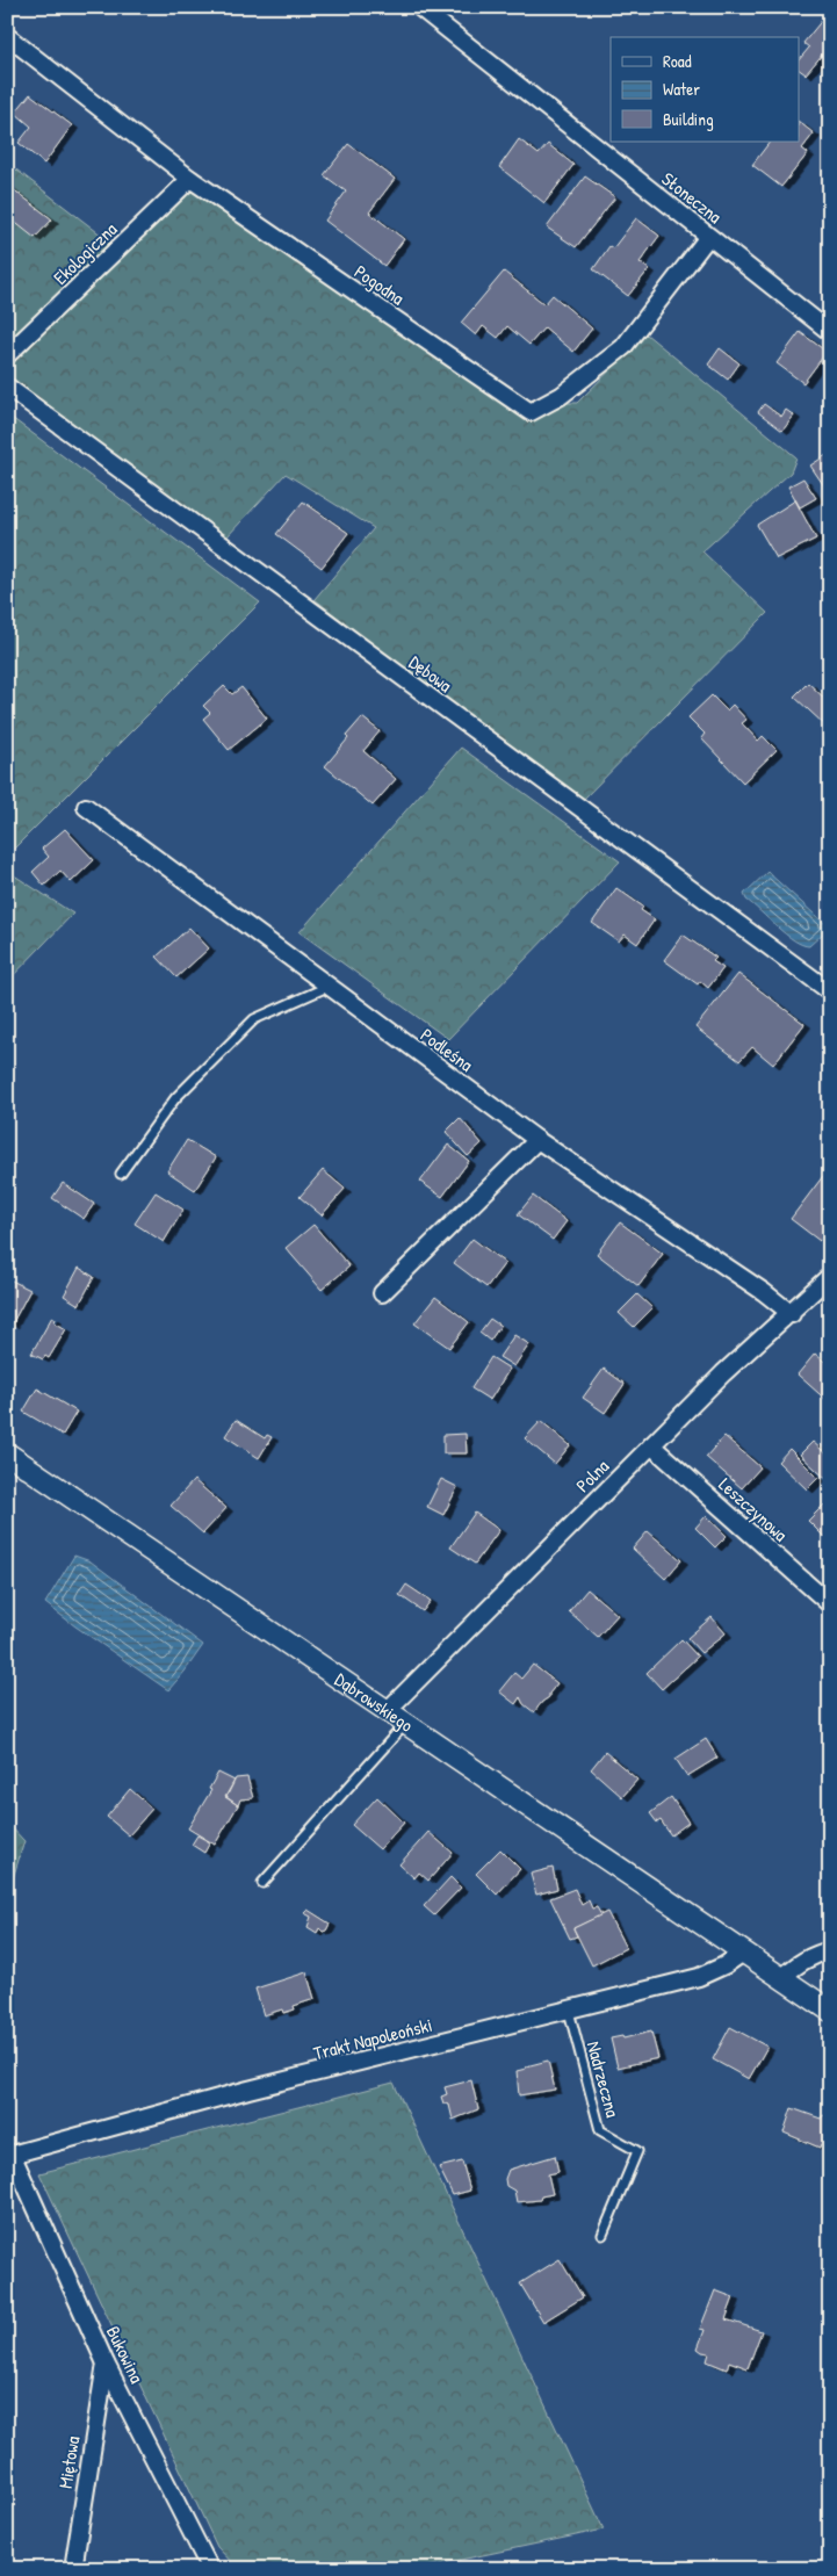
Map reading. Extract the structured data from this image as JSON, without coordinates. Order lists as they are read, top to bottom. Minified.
{"streets":{"street":["Słoneczna","Ekologiczna","Pogodna","Dębowa","Podleśna","Polna","Leszczynowa","Dąbrowskiego","Trakt Napoleoński","Bukowina","Miętowa"],"lane":["Nadrzeczna"]},"crossings":[["Słoneczna","Pogodna"],["Ekologiczna","Pogodna"],["Podleśna","Polna"],["Polna","Leszczynowa"],["Polna","Dąbrowskiego"],["Dąbrowskiego","Trakt Napoleoński"],["Trakt Napoleoński","Nadrzeczna"],["Trakt Napoleoński","Bukowina"],["Bukowina","Miętowa"]],"legend":["Road","Water","Building"]}
